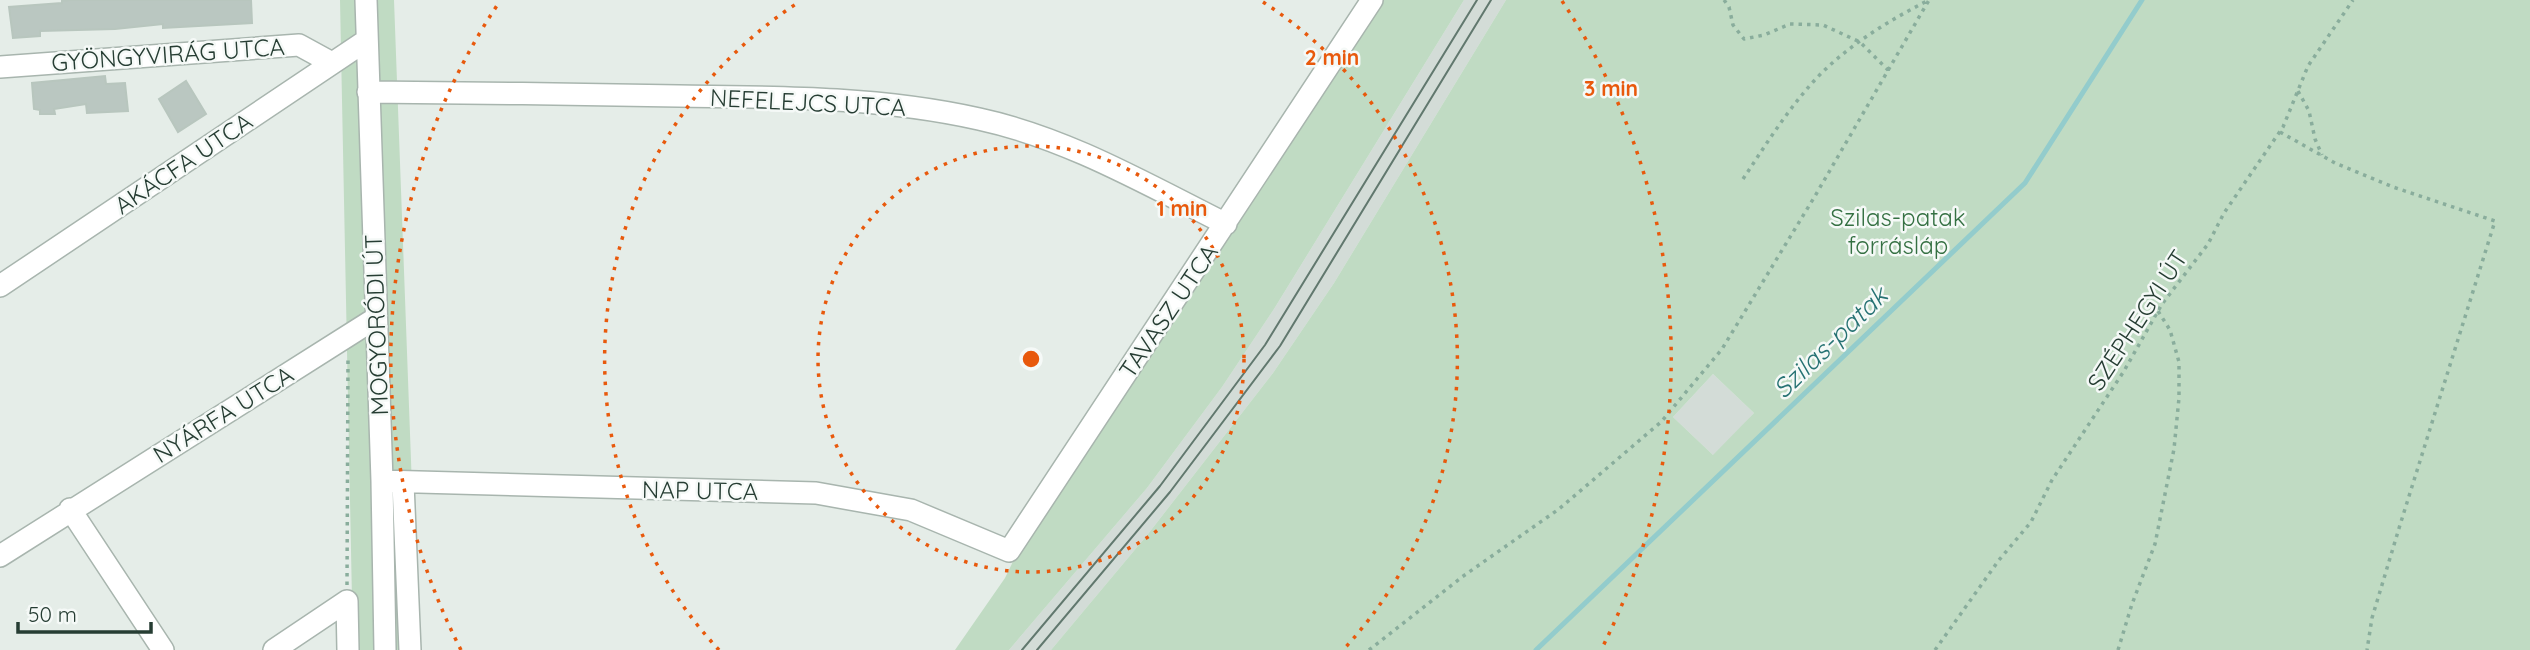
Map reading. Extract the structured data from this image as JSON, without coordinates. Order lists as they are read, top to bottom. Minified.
{"streets":{"street":["GYÖNGYVIRÁG UTCA","NEFELEJCS UTCA","AKÁCFA UTCA","TAVASZ UTCA","MOGYORÓDI ÚT","NYÁRFA UTCA","NAP UTCA"],"path":["SZÉPHEGYI ÚT"]},"crossings":[["GYÖNGYVIRÁG UTCA","AKÁCFA UTCA"],["NEFELEJCS UTCA","TAVASZ UTCA"],["NEFELEJCS UTCA","MOGYORÓDI ÚT"],["AKÁCFA UTCA","MOGYORÓDI ÚT"],["TAVASZ UTCA","NAP UTCA"],["MOGYORÓDI ÚT","NYÁRFA UTCA"],["MOGYORÓDI ÚT","NAP UTCA"]],"water":["Szilas-patak"],"parks":["Szilas-patak forrásláp"],"scale_bar":"50 m","rings":["2 min","3 min","1 min"]}
